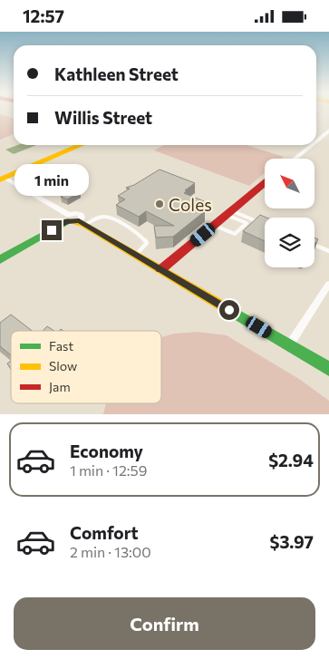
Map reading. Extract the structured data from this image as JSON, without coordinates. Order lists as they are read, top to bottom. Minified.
{"places":["Coles"],"legend":["Fast","Slow","Jam"],"north":"top left","page":{"status":"12:57","banner":["Kathleen Street","Willis Street"],"bubble":"1 min","list":[{"name":"Economy","note":"1 min · 12:59","value":"$2.94"},{"name":"Comfort","note":"2 min · 13:00","value":"$3.97"}],"buttons":"Confirm"}}
